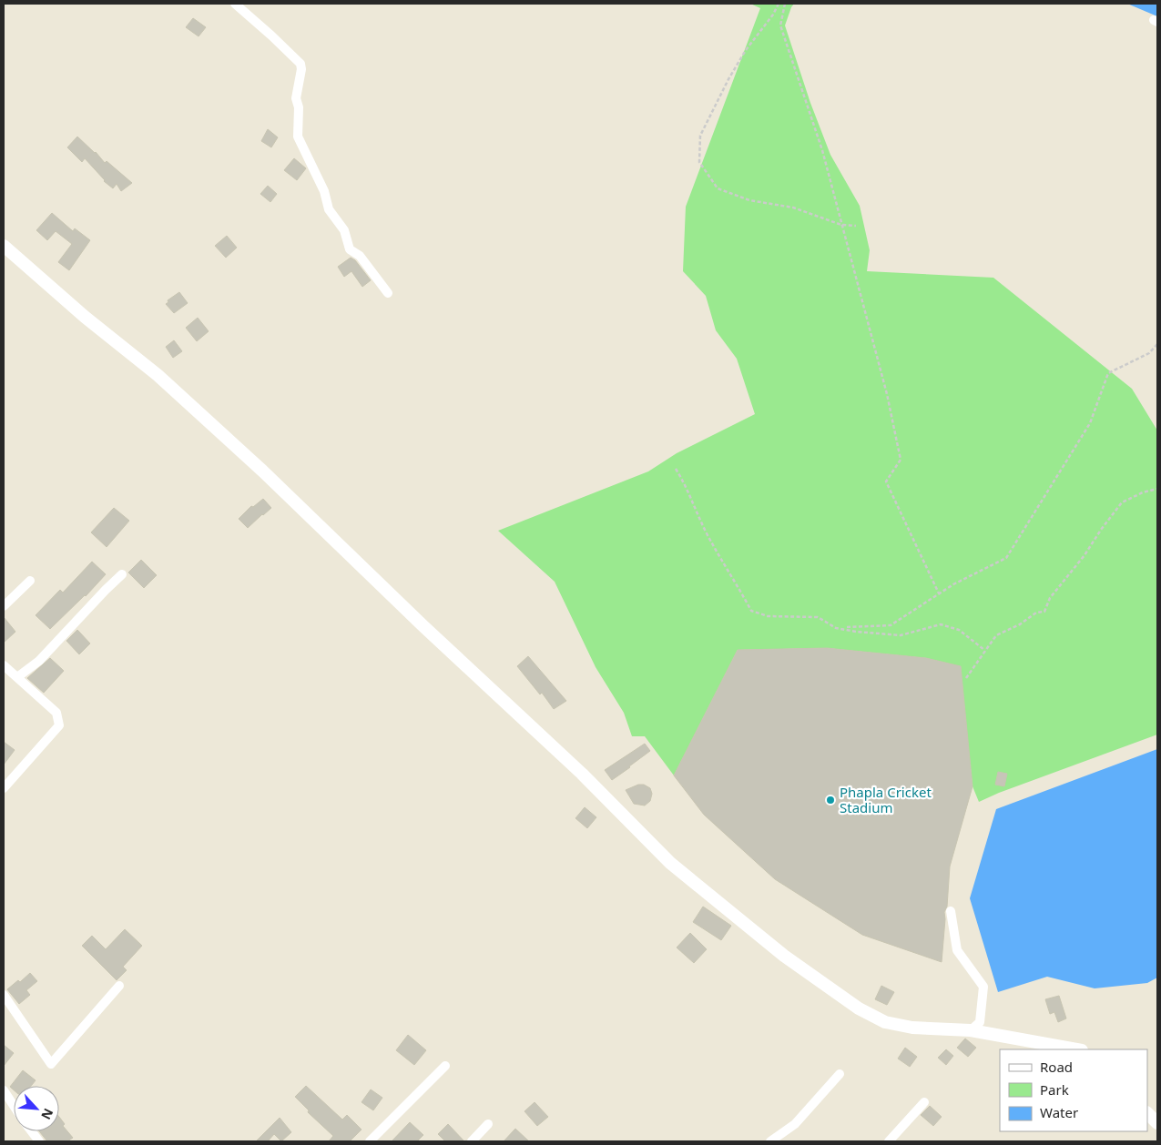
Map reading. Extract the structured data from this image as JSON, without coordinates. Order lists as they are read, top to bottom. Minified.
{"places":["Phapla Cricket Stadium"],"legend":["Road","Park","Water"],"north":"bottom right"}
